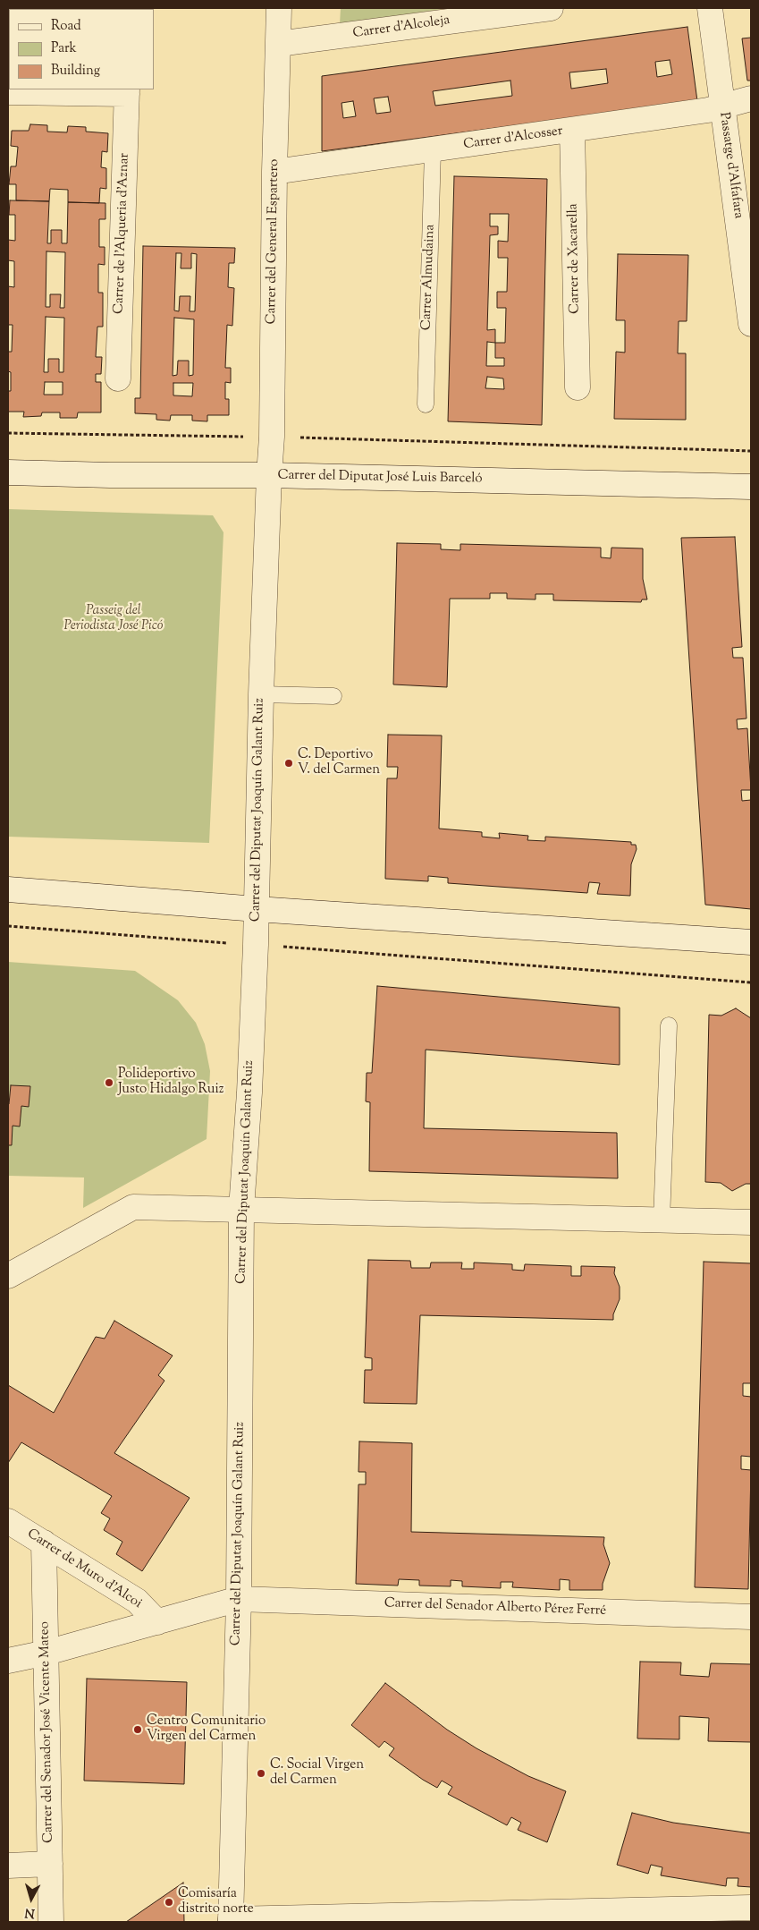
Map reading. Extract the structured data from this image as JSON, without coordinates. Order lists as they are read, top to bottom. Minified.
{"streets":{"street":["Carrer d'Alcoleja","Carrer d'Alcosser","Passatge d'Alfafara","Carrer de l'Alqueria d'Aznar","Carrer del General Espartero","Carrer de Xacarella","Carrer del Diputat José Luis Barceló","Carrer del Diputat Joaquín Galant Ruiz","Carrer de Muro d'Alcoi","Carrer del Senador Alberto Pérez Ferré","Carrer del Senador José Vicente Mateo"],"lane":["Carrer Almudaina"]},"crossings":[["Carrer d'Alcoleja","Carrer del General Espartero"],["Carrer d'Alcosser","Passatge d'Alfafara"],["Carrer d'Alcosser","Carrer del General Espartero"],["Carrer d'Alcosser","Carrer de Xacarella"],["Carrer d'Alcosser","Carrer Almudaina"],["Carrer del General Espartero","Carrer del Diputat José Luis Barceló"],["Carrer del General Espartero","Carrer del Diputat Joaquín Galant Ruiz"],["Carrer del Diputat José Luis Barceló","Carrer del Diputat Joaquín Galant Ruiz"],["Carrer del Diputat Joaquín Galant Ruiz","Carrer del Senador Alberto Pérez Ferré"],["Carrer de Muro d'Alcoi","Carrer del Senador Alberto Pérez Ferré"],["Carrer de Muro d'Alcoi","Carrer del Senador José Vicente Mateo"],["Carrer del Senador Alberto Pérez Ferré","Carrer del Senador José Vicente Mateo"]],"parks":["Passeig del Periodista José Picó"],"places":["C. Deportivo V. del Carmen","Polideportivo Justo Hidalgo Ruiz","Centro Comunitario Virgen del Carmen","C. Social Virgen del Carmen","Comisaría distrito norte"],"legend":["Road","Park","Building"],"north":"bottom"}
